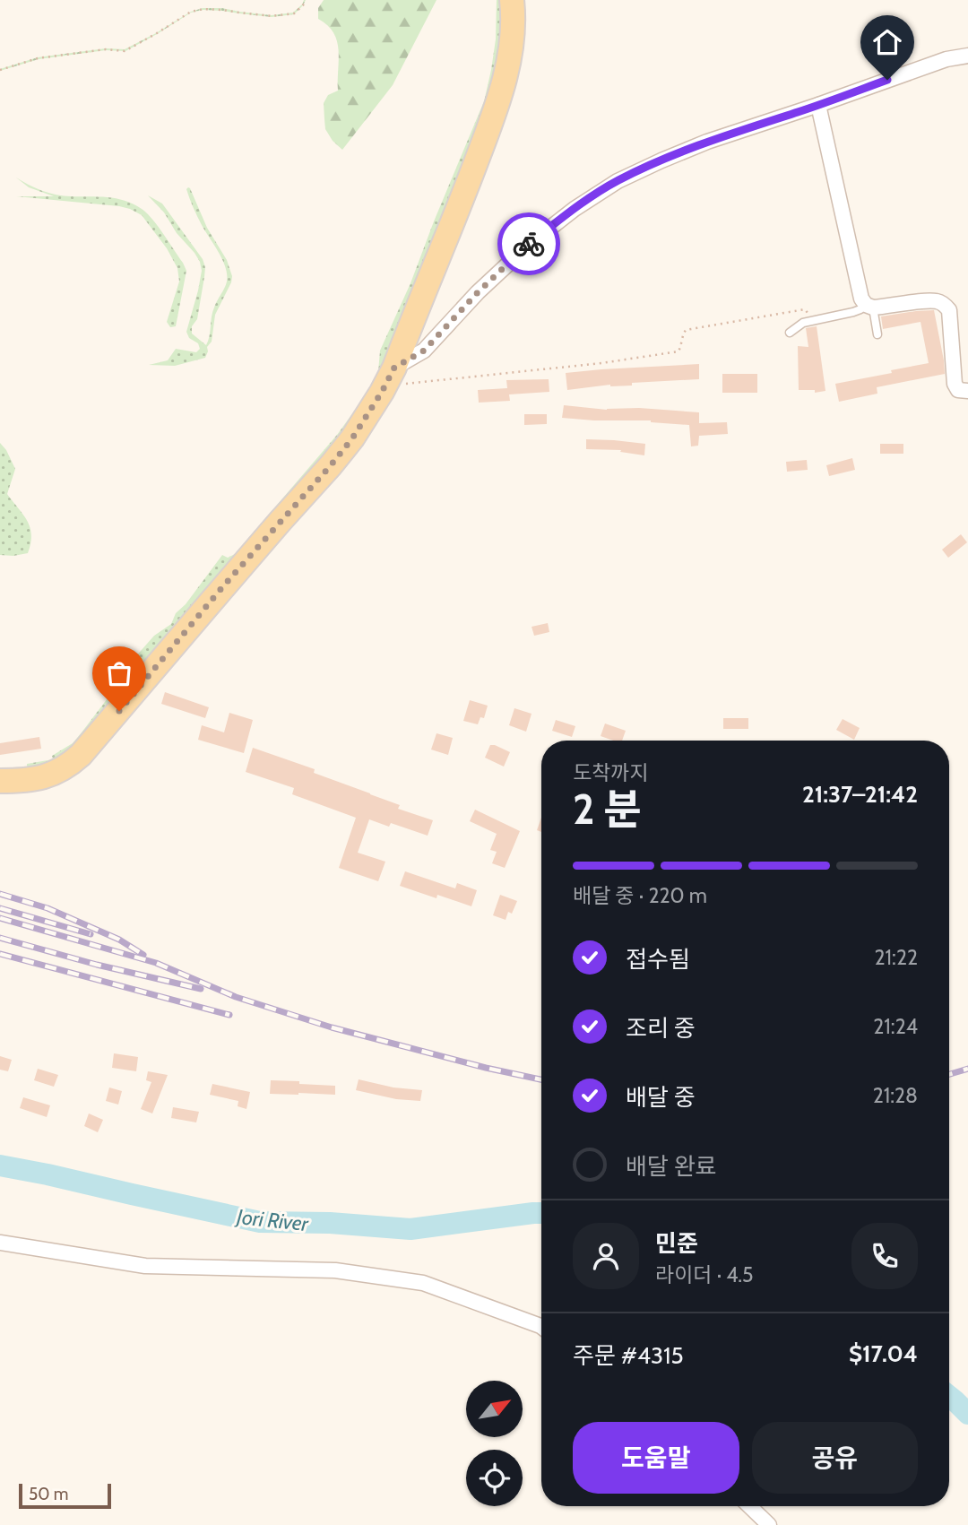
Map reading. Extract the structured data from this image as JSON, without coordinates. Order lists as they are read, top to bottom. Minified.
{"water":["Jori River"],"scale_bar":"50 m","north":"top right","page":{"heading":["2 분","도착까지","21:37–21:42"],"panel":["민준","라이더 · 4.5","주문 #4315","$17.04"],"bar":"배달 중 · 220 m","list":[["접수됨","21:22"],["조리 중","21:24"],["배달 중","21:28"],"배달 완료"],"buttons":["도움말","공유"],"scale":"50 m"}}
